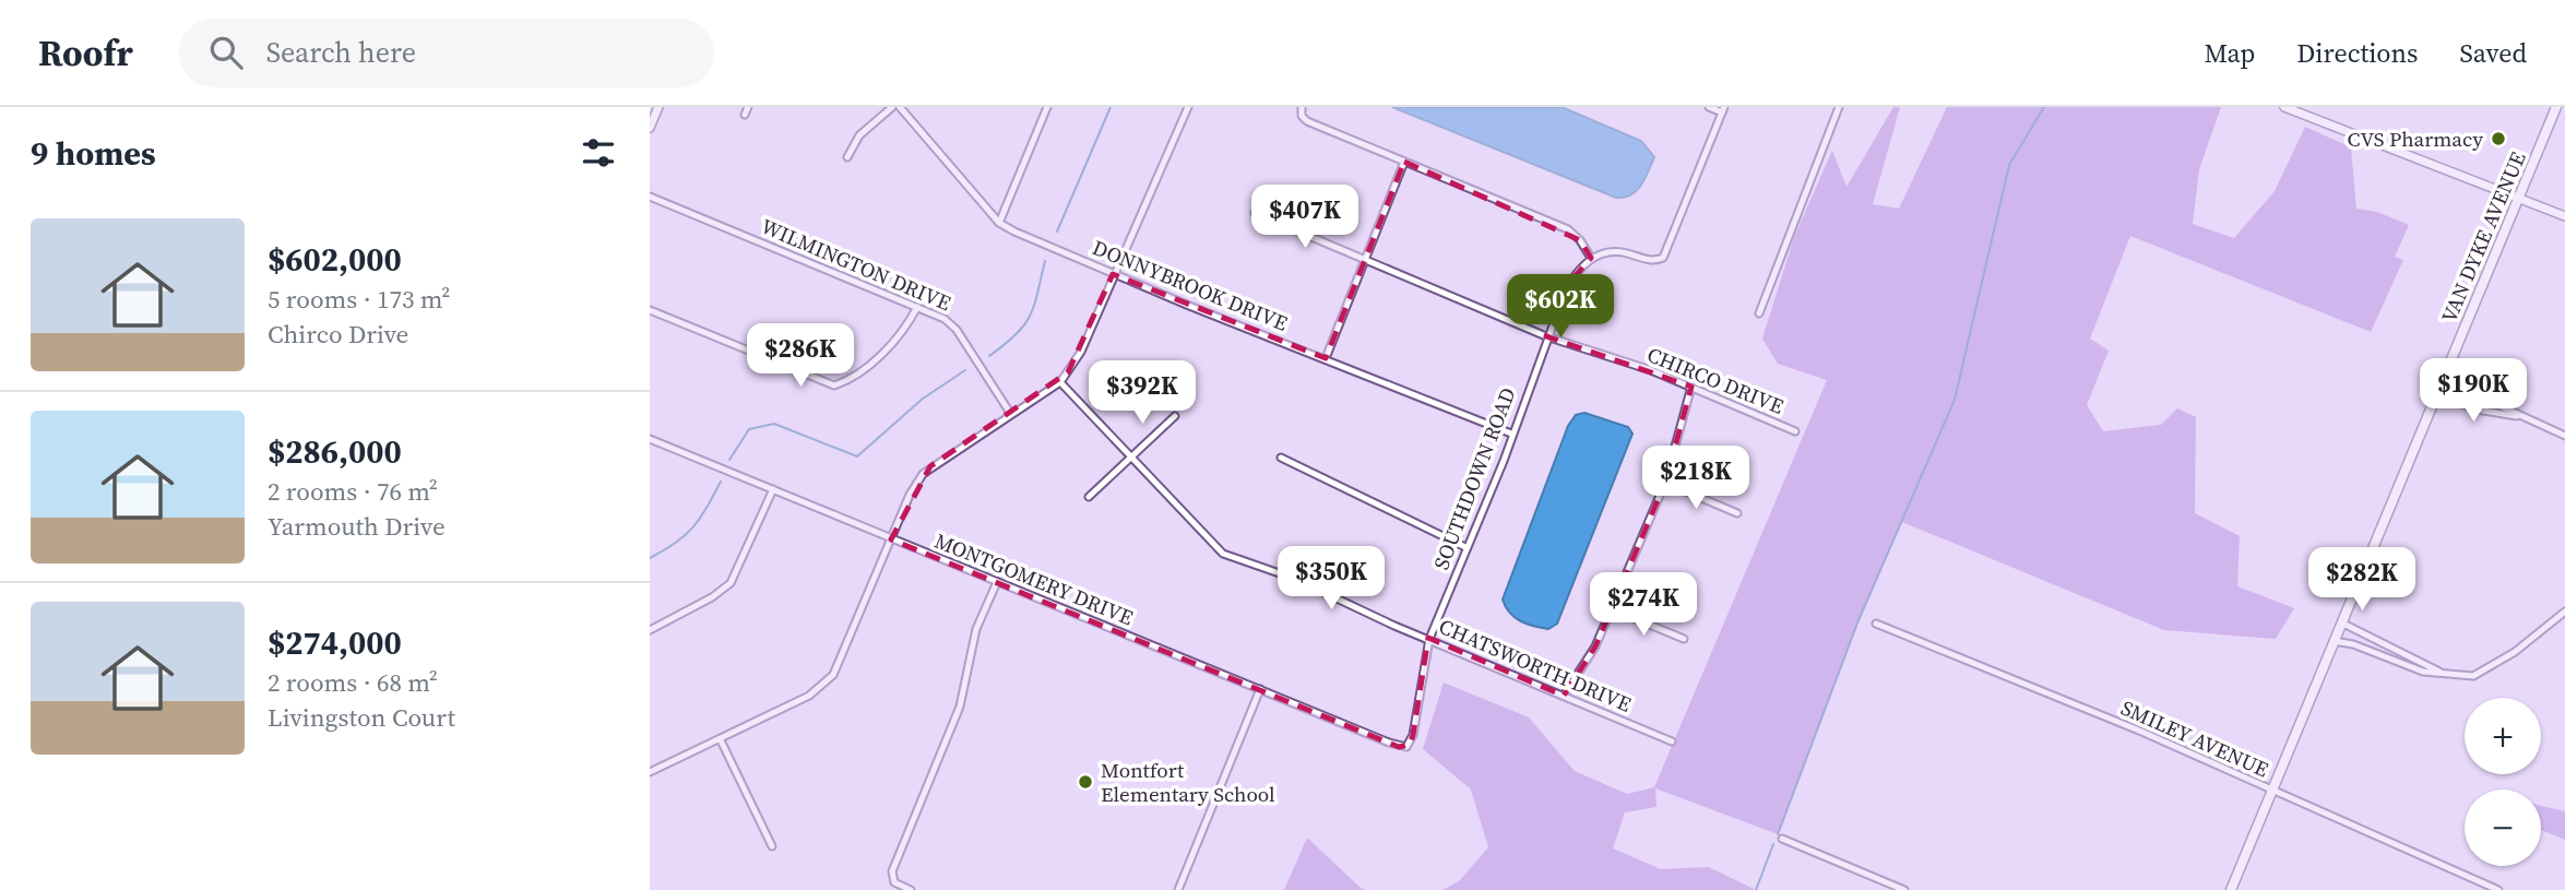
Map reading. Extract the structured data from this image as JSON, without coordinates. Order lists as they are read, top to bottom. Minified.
{"streets":{"main road":["VAN DYKE AVENUE"],"street":["WILMINGTON DRIVE","DONNYBROOK DRIVE","CHIRCO DRIVE","SOUTHDOWN ROAD","MONTGOMERY DRIVE","CHATSWORTH DRIVE","SMILEY AVENUE"]},"crossings":[["VAN DYKE AVENUE","SMILEY AVENUE"],["DONNYBROOK DRIVE","SOUTHDOWN ROAD"],["CHIRCO DRIVE","SOUTHDOWN ROAD"],["SOUTHDOWN ROAD","MONTGOMERY DRIVE"],["SOUTHDOWN ROAD","CHATSWORTH DRIVE"]],"places":["CVS Pharmacy","Montfort Elementary School"],"page":{"header":"Roofr","search":"Search here","nav":["Map","Directions","Saved"],"heading":"9 homes","price":["$407K","$602K","$286K","$190K","$392K","$218K","$350K","$282K","$274K"],"list":[{"name":"$602,000","note":"5 rooms · 173 m² · Chirco Drive"},{"name":"$286,000","note":"2 rooms · 76 m² · Yarmouth Drive"},{"name":"$274,000","note":"2 rooms · 68 m² · Livingston Court"}],"map_buttons":["+","−"]}}
